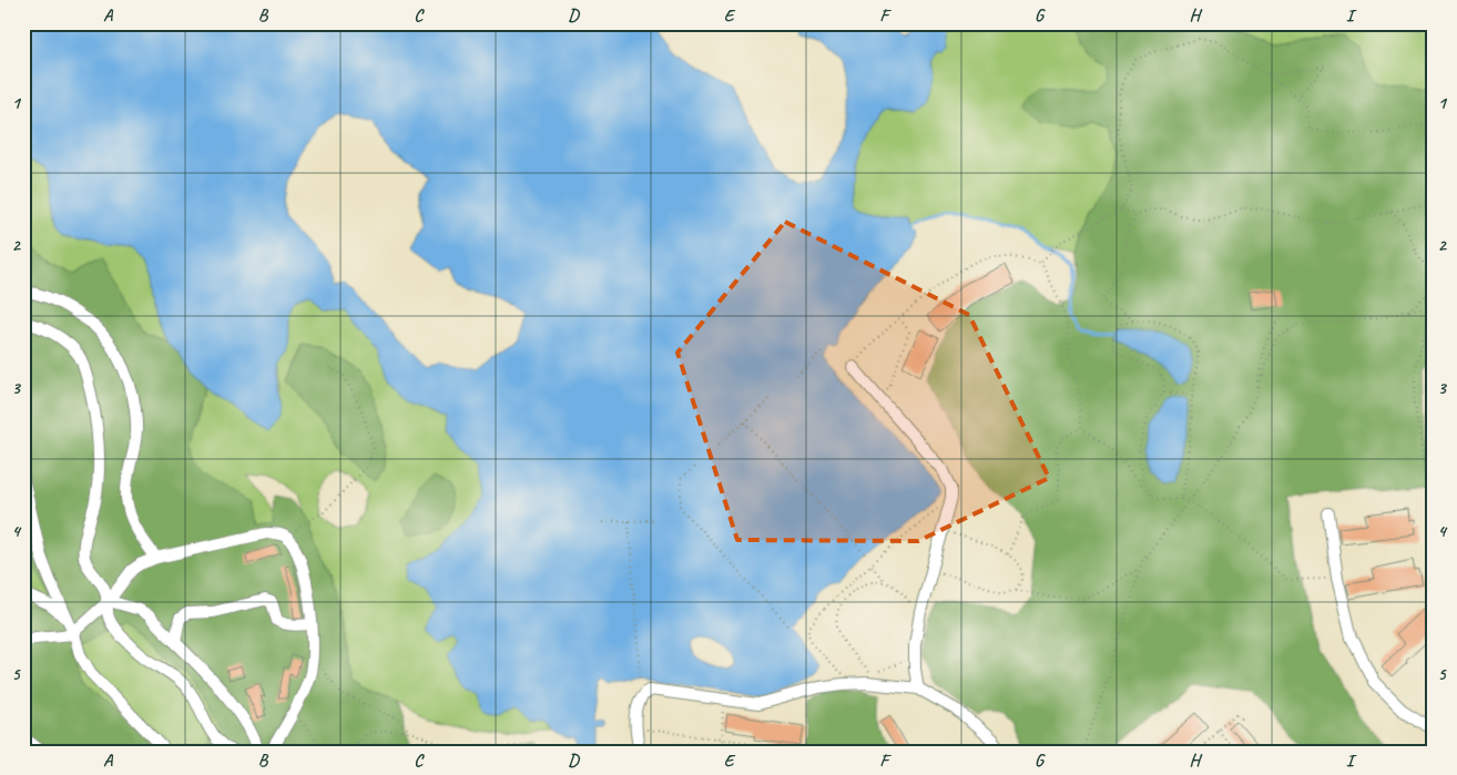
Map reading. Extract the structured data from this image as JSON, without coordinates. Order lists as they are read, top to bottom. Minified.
{"grid":{"columns":["A","B","C","D","E","F","G","H","I"],"rows":["1","2","3","4","5"]}}
